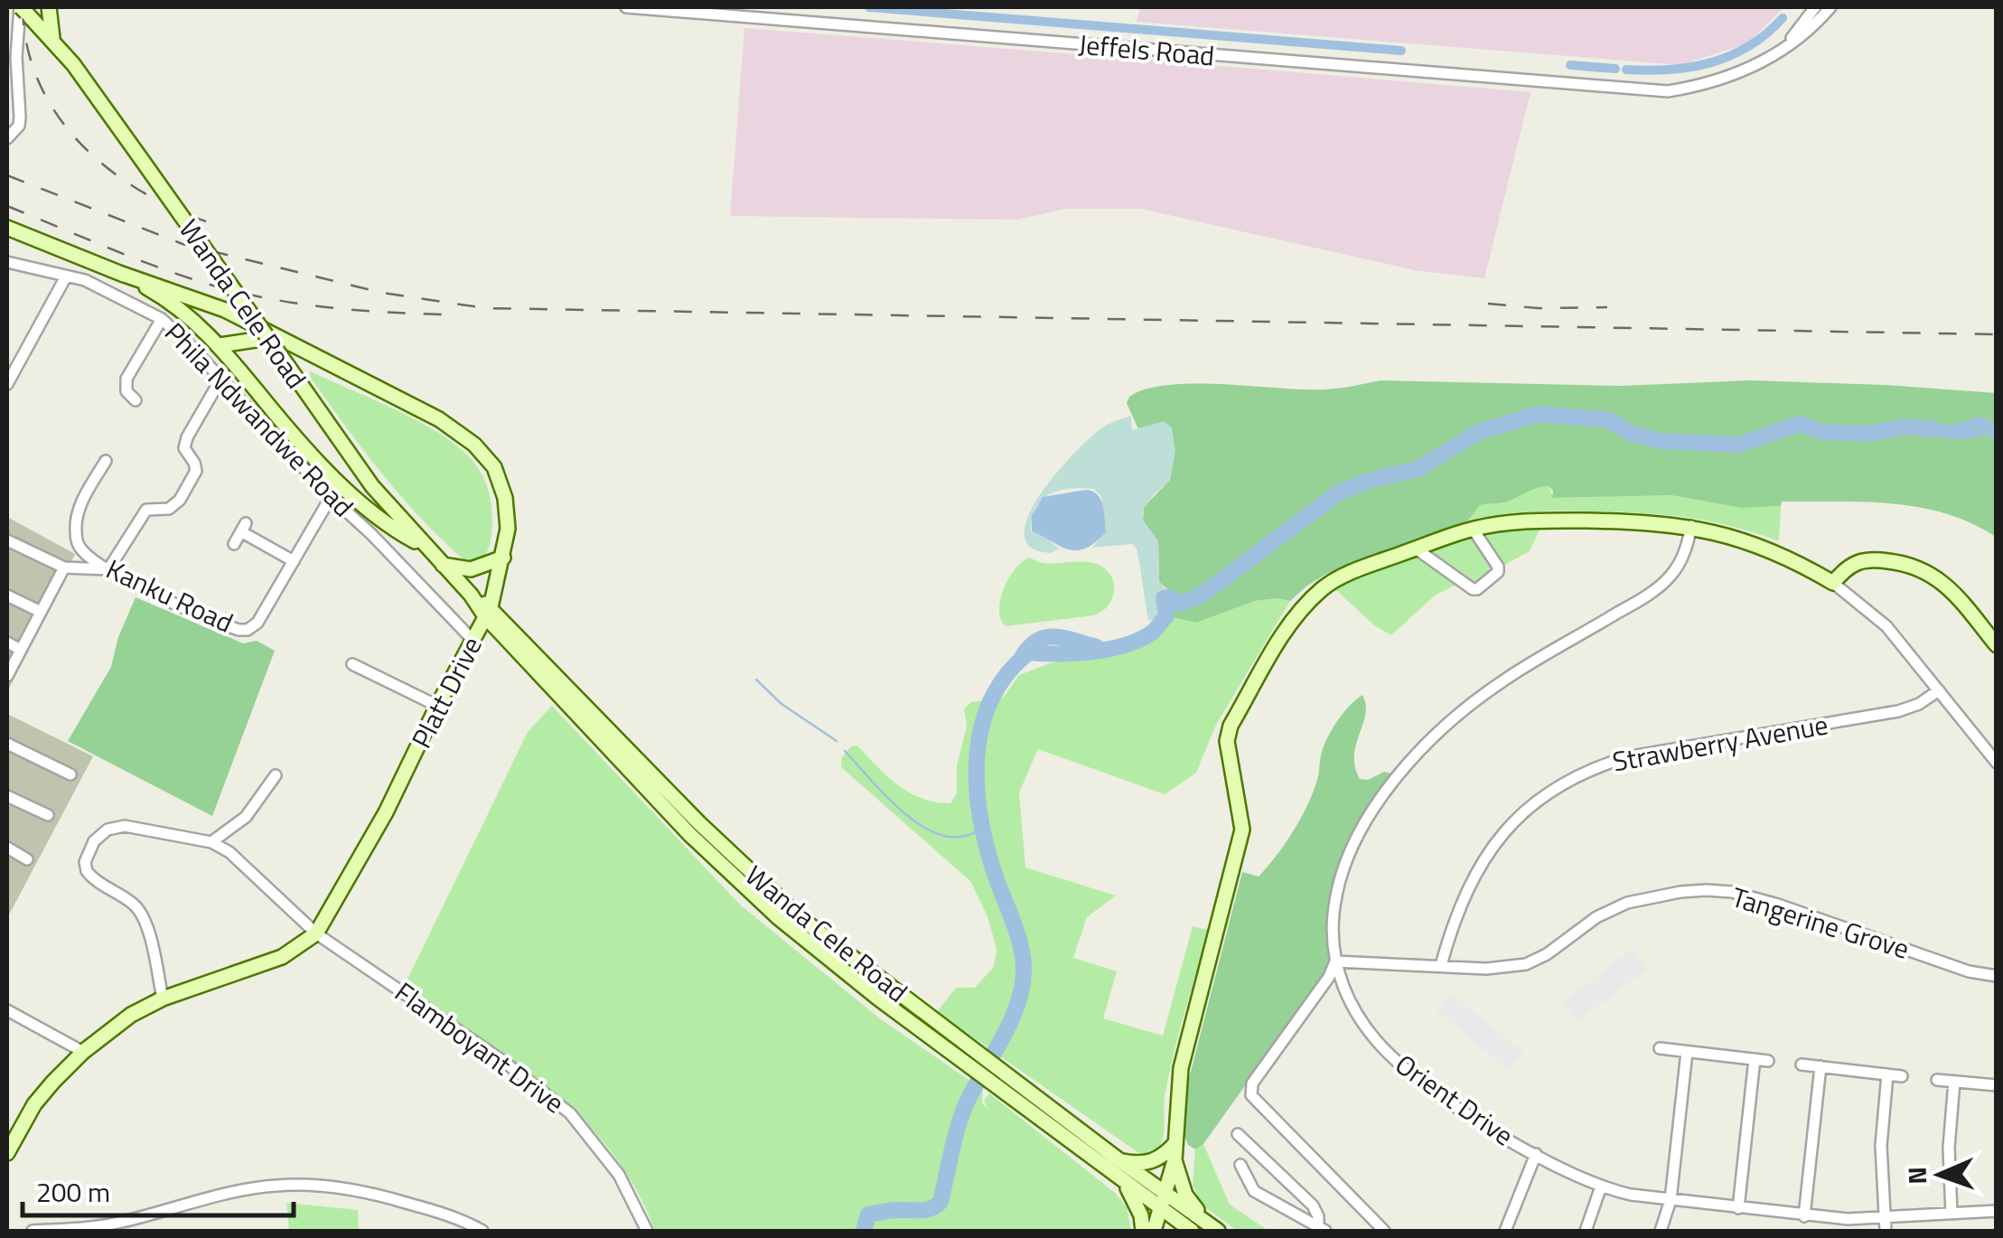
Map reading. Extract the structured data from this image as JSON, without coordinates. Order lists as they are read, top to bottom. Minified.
{"streets":{"street":["Jeffels Road","Wanda Cele Road","Phila Ndwandwe Road","Kanku Road","Platt Drive","Strawberry Avenue","Tangerine Grove","Flamboyant Drive","Orient Drive"]},"crossings":[["Wanda Cele Road","Phila Ndwandwe Road"],["Wanda Cele Road","Platt Drive"],["Phila Ndwandwe Road","Platt Drive"],["Platt Drive","Flamboyant Drive"],["Strawberry Avenue","Tangerine Grove"],["Tangerine Grove","Orient Drive"]],"scale_bar":"200 m","north":"left"}
